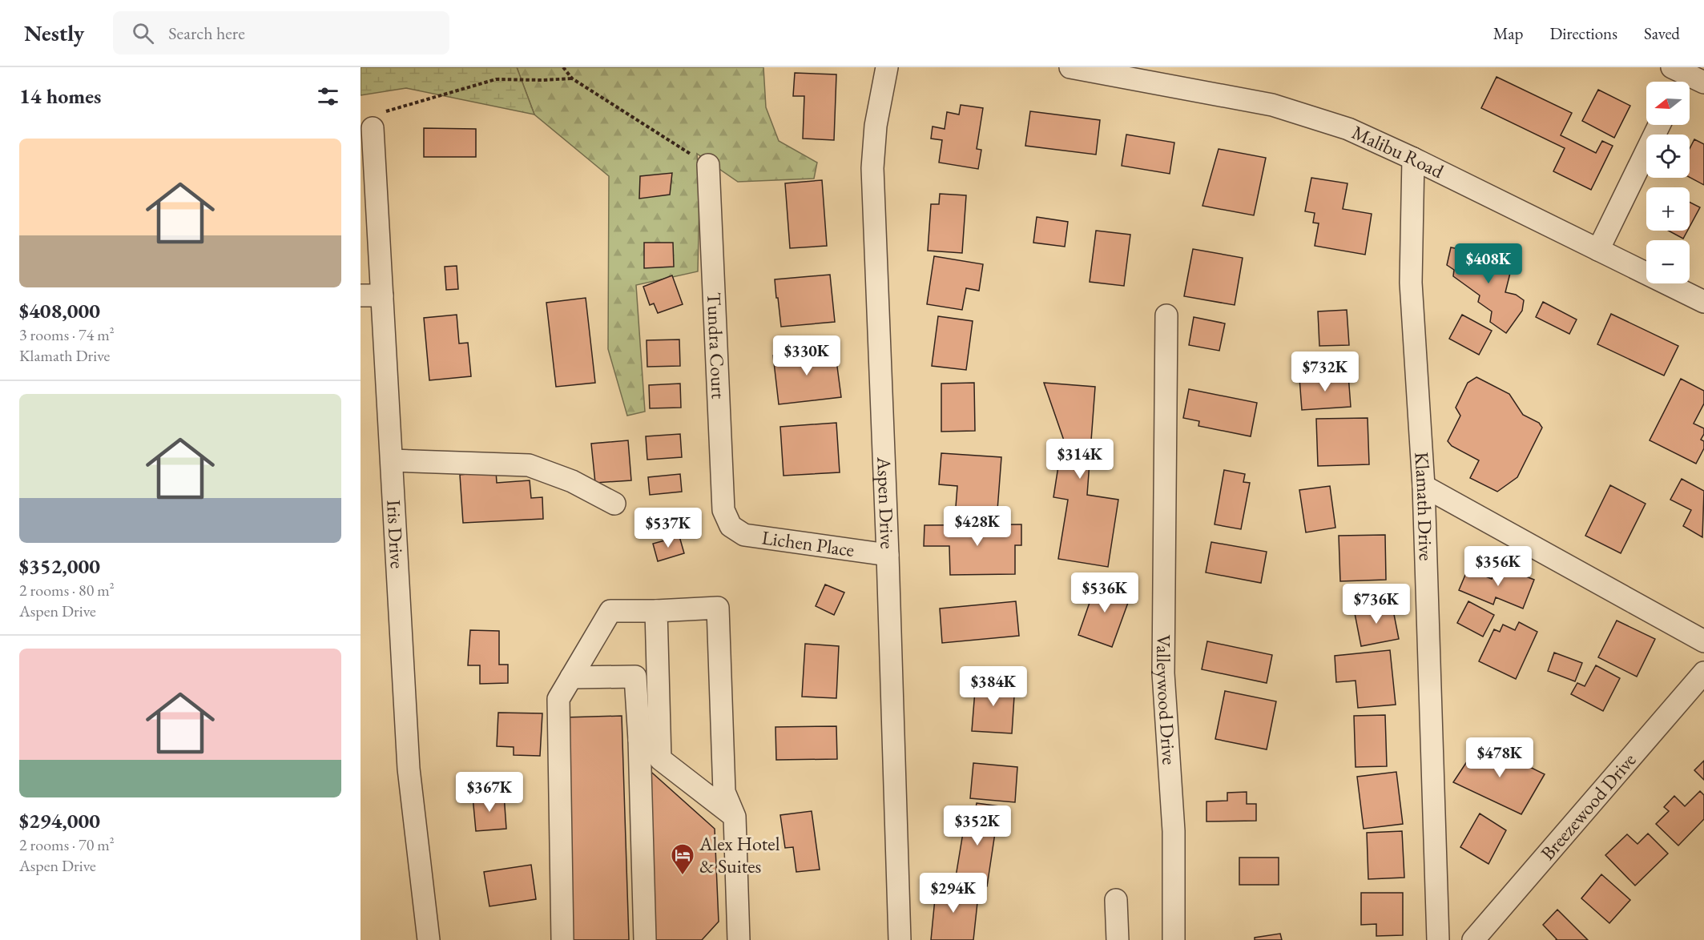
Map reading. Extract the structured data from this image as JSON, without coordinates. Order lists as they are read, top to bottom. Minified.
{"streets":{"street":["Malibu Road","Tundra Court","Aspen Drive","Klamath Drive","Iris Drive","Lichen Place","Valleywood Drive","Breezewood Drive"]},"crossings":[["Malibu Road","Klamath Drive"],["Tundra Court","Lichen Place"],["Aspen Drive","Lichen Place"]],"places":{"hotel":["Alex Hotel & Suites"]},"north":"left","page":{"header":"Nestly","search":"Search here","nav":["Map","Directions","Saved"],"heading":"14 homes","map_buttons":["+","−"],"list":[{"name":"$408,000","note":"3 rooms · 74 m² · Klamath Drive"},{"name":"$352,000","note":"2 rooms · 80 m² · Aspen Drive"},{"name":"$294,000","note":"2 rooms · 70 m² · Aspen Drive"}],"price":["$408K","$330K","$732K","$314K","$428K","$537K","$356K","$536K","$736K","$384K","$478K","$367K","$352K","$294K"]}}
